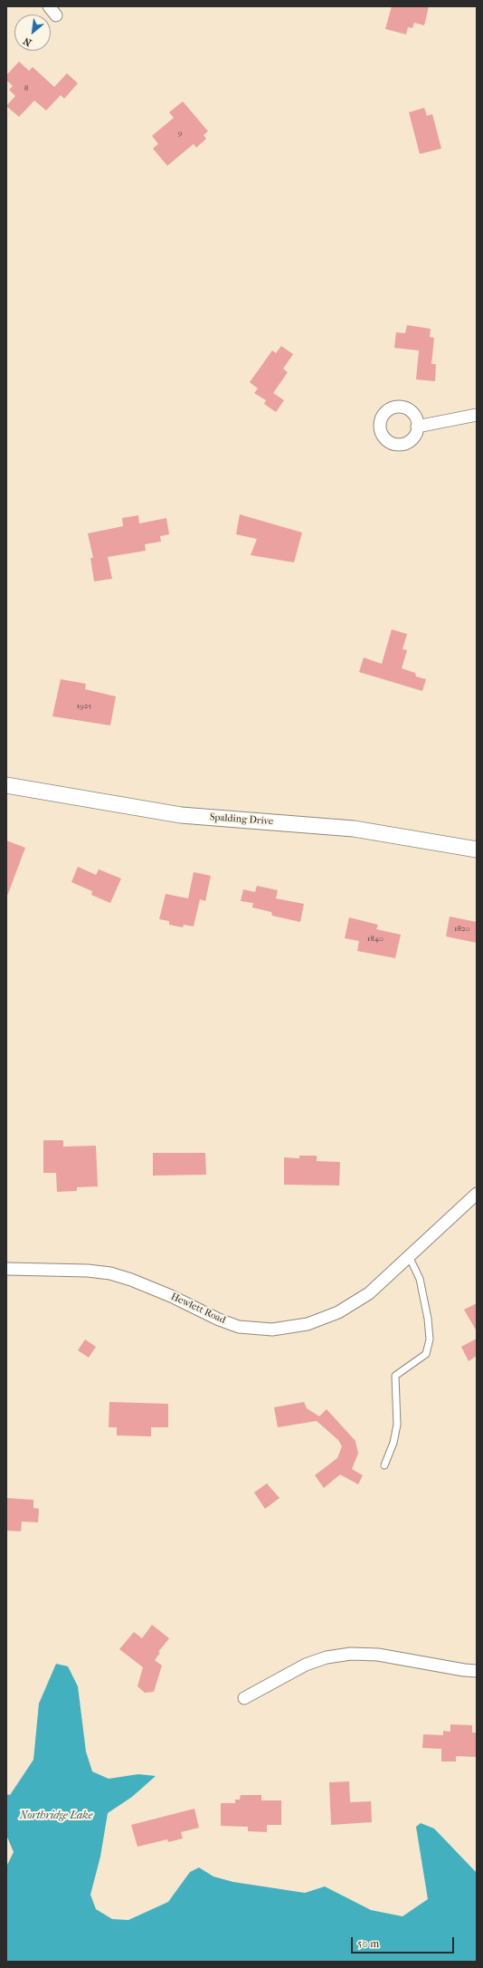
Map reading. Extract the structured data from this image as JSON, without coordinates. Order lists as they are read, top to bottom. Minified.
{"streets":{"street":["Spalding Drive","Hewlett Road"]},"water":["Northridge Lake"],"house_numbers":["8","9","1925","1820","1840"],"scale_bar":"50 m","north":"bottom left"}
